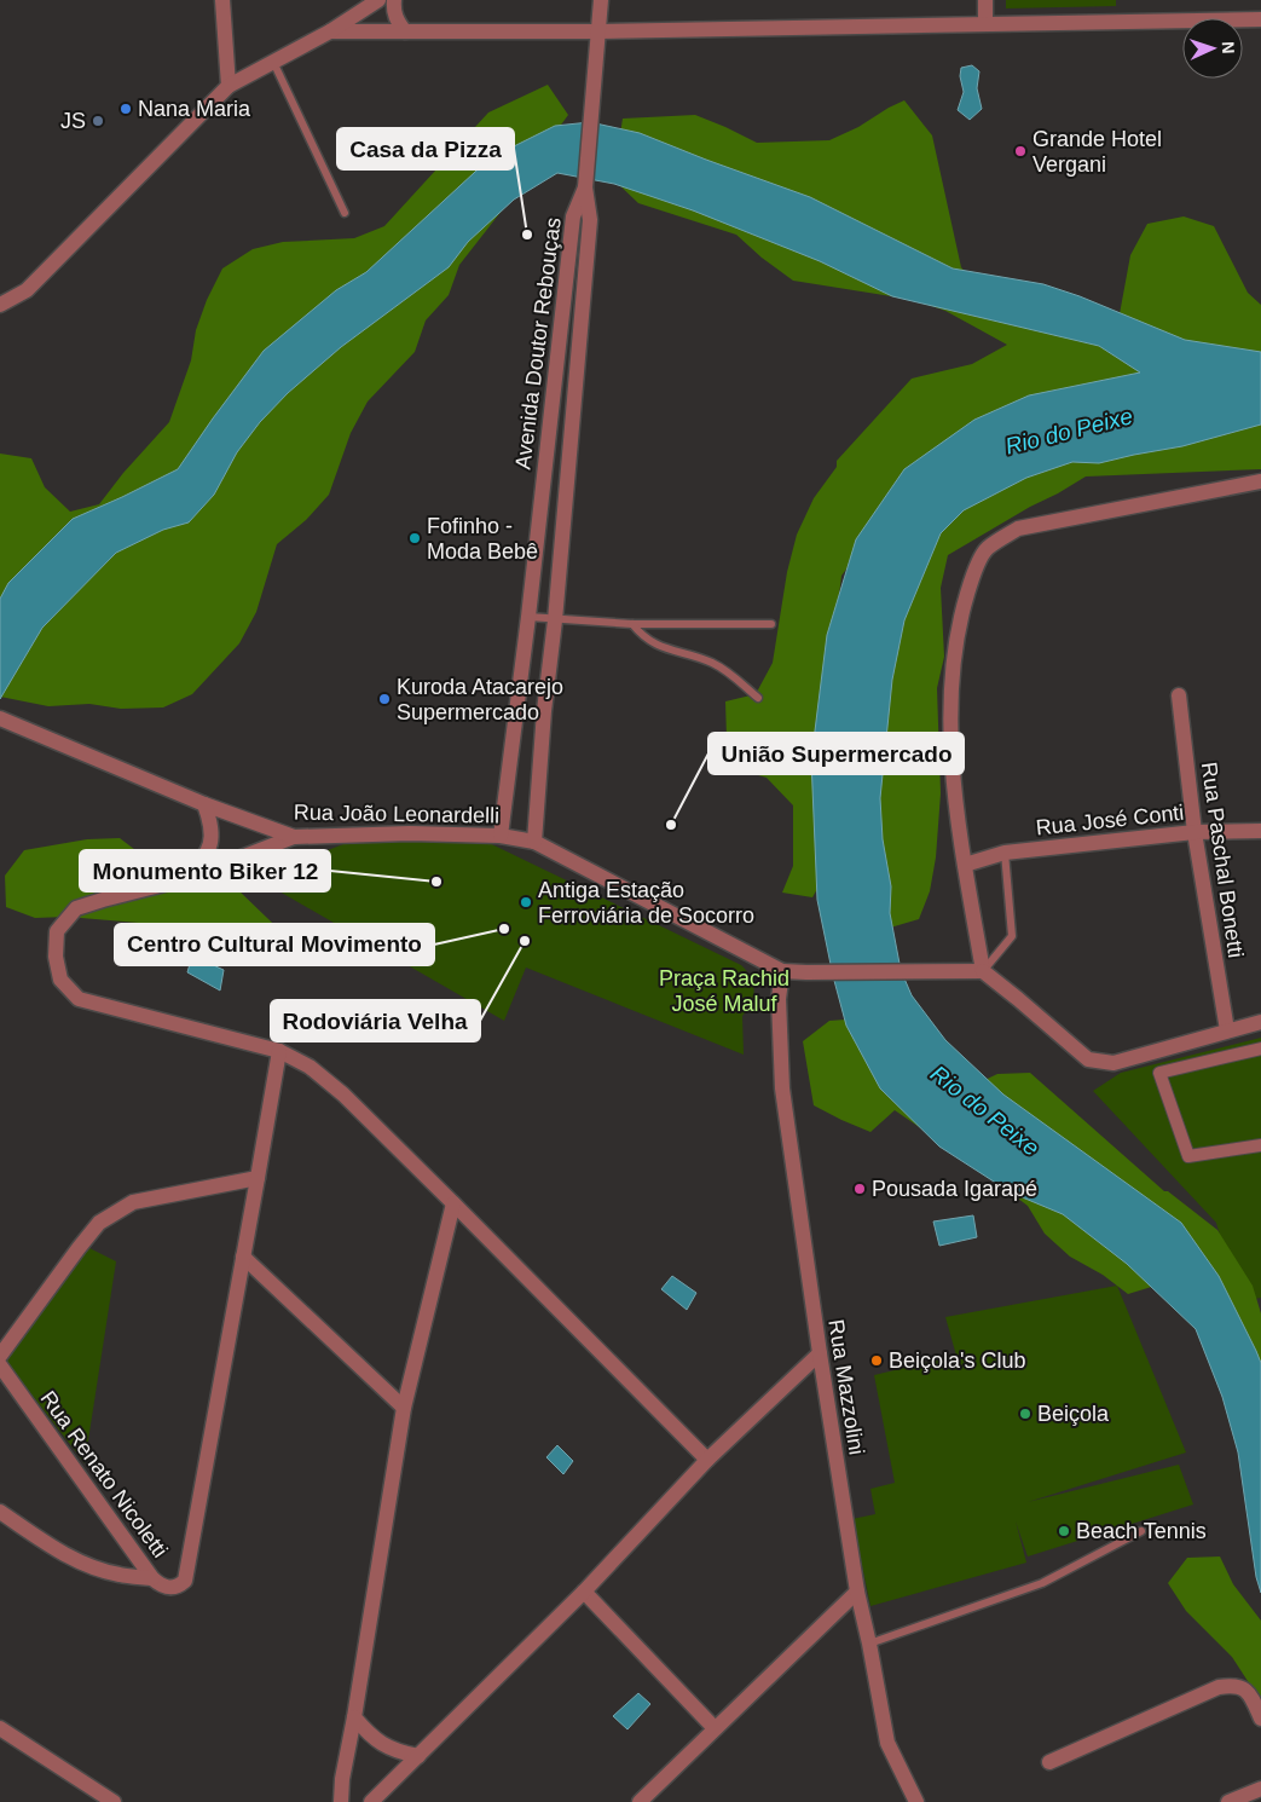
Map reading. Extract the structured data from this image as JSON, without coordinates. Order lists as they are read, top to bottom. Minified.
{"streets":{"street":["Avenida Doutor Rebouças","Rua João Leonardelli","Rua José Conti","Rua Paschal Bonetti","Rua Mazzolini","Rua Renato Nicoletti"]},"crossings":[["Avenida Doutor Rebouças","Rua João Leonardelli"],["Rua João Leonardelli","Rua Mazzolini"],["Rua José Conti","Rua Paschal Bonetti"]],"water":["Rio do Peixe"],"parks":["Praça Rachid José Maluf"],"places":["Nana Maria","JS","Grande Hotel Vergani","Casa da Pizza","Fofinho - Moda Bebê","Kuroda Atacarejo Supermercado","União Supermercado","Monumento Biker 12","Antiga Estação Ferroviária de Socorro","Centro Cultural Movimento","Rodoviária Velha","Pousada Igarapé","Beiçola's Club","Beiçola","Beach Tennis"],"north":"right"}
